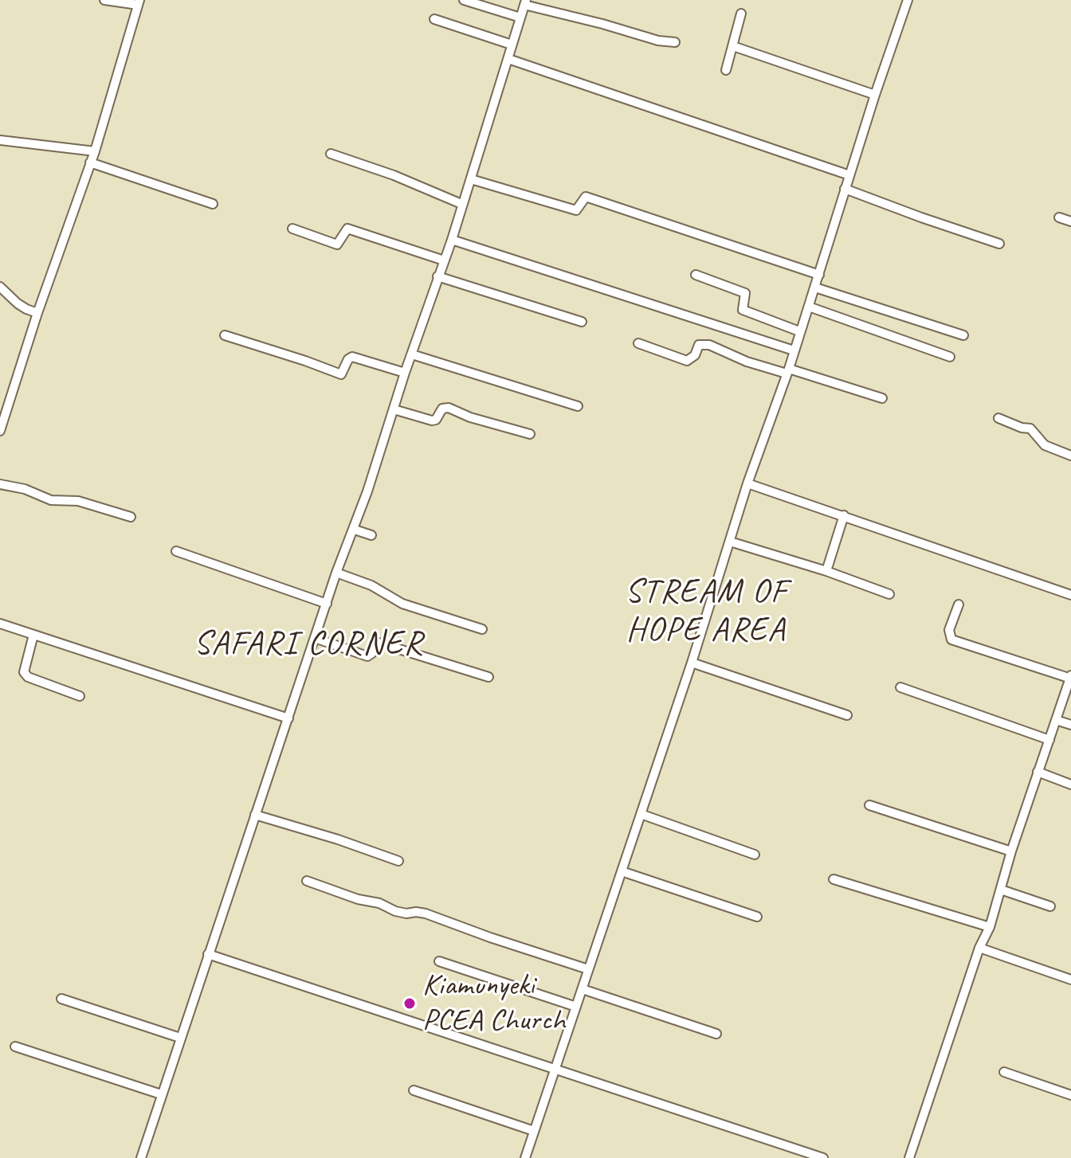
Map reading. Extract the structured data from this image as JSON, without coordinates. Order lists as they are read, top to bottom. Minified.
{"districts":["STREAM OF HOPE AREA","SAFARI CORNER"],"places":["Kiamunyeki PCEA Church"]}
